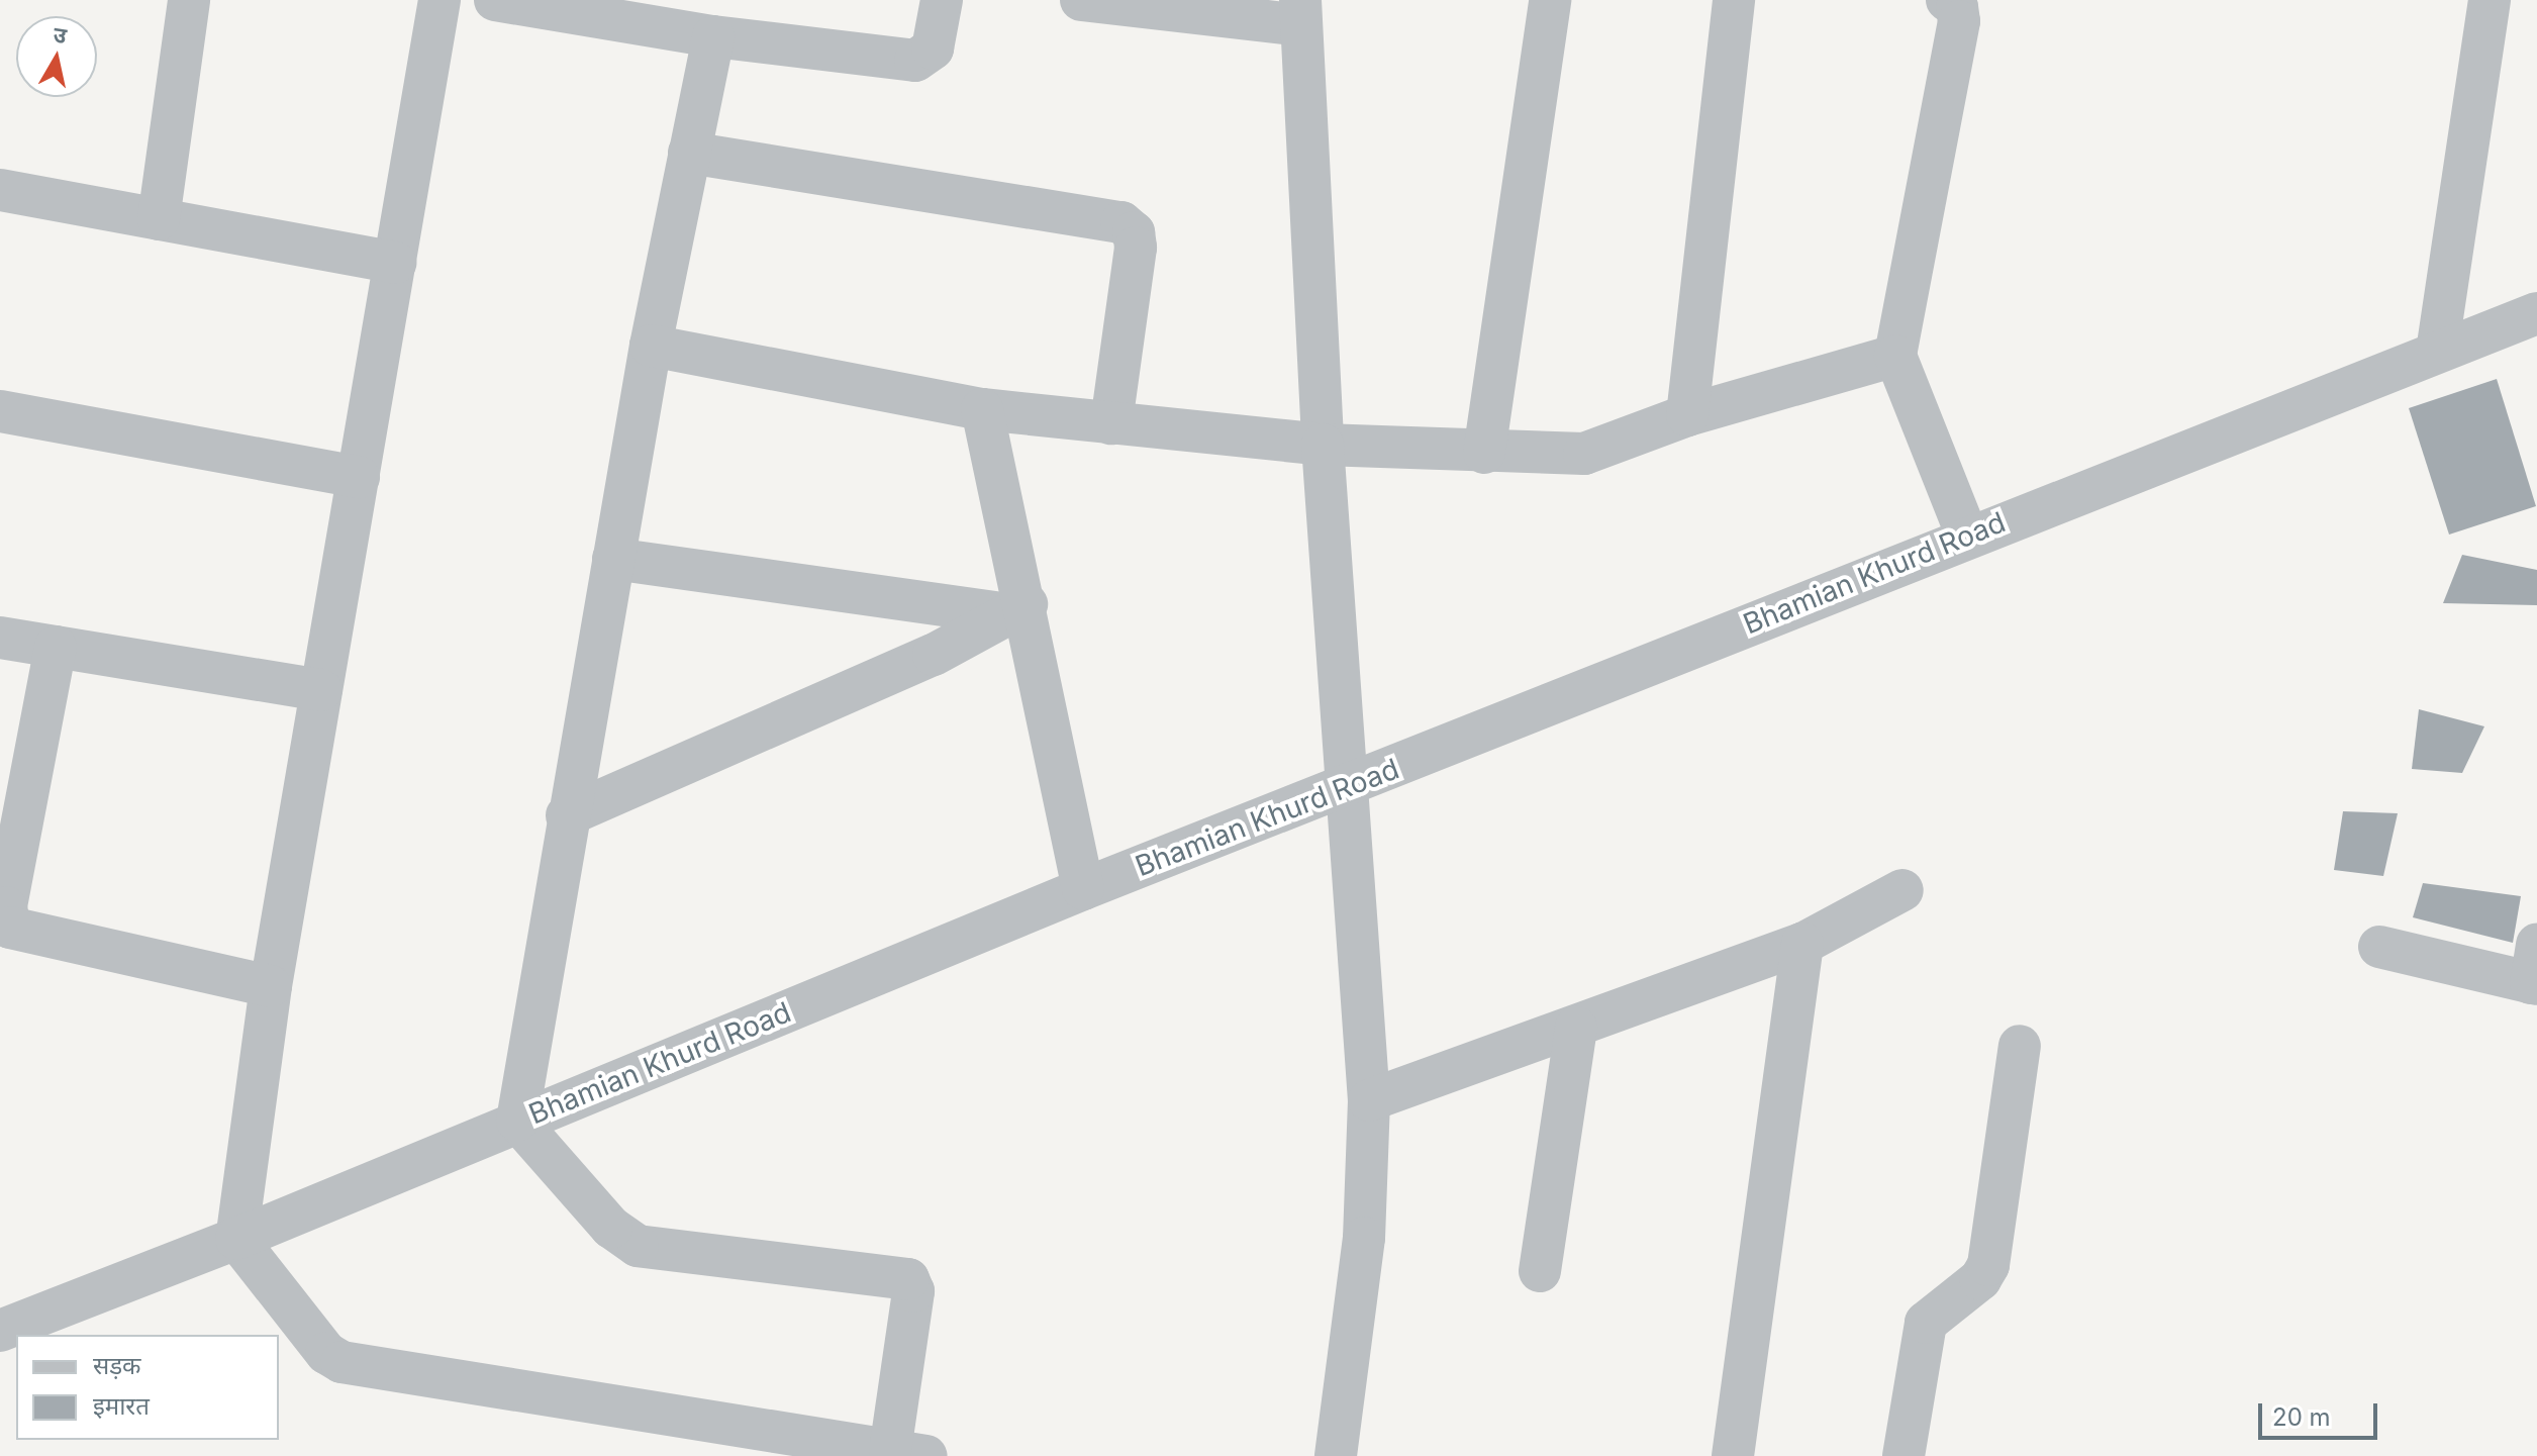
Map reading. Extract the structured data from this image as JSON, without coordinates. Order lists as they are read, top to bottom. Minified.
{"streets":{"street":["Bhamian Khurd Road"]},"legend":["सड़क","इमारत"],"scale_bar":"20 m","north":"top"}
